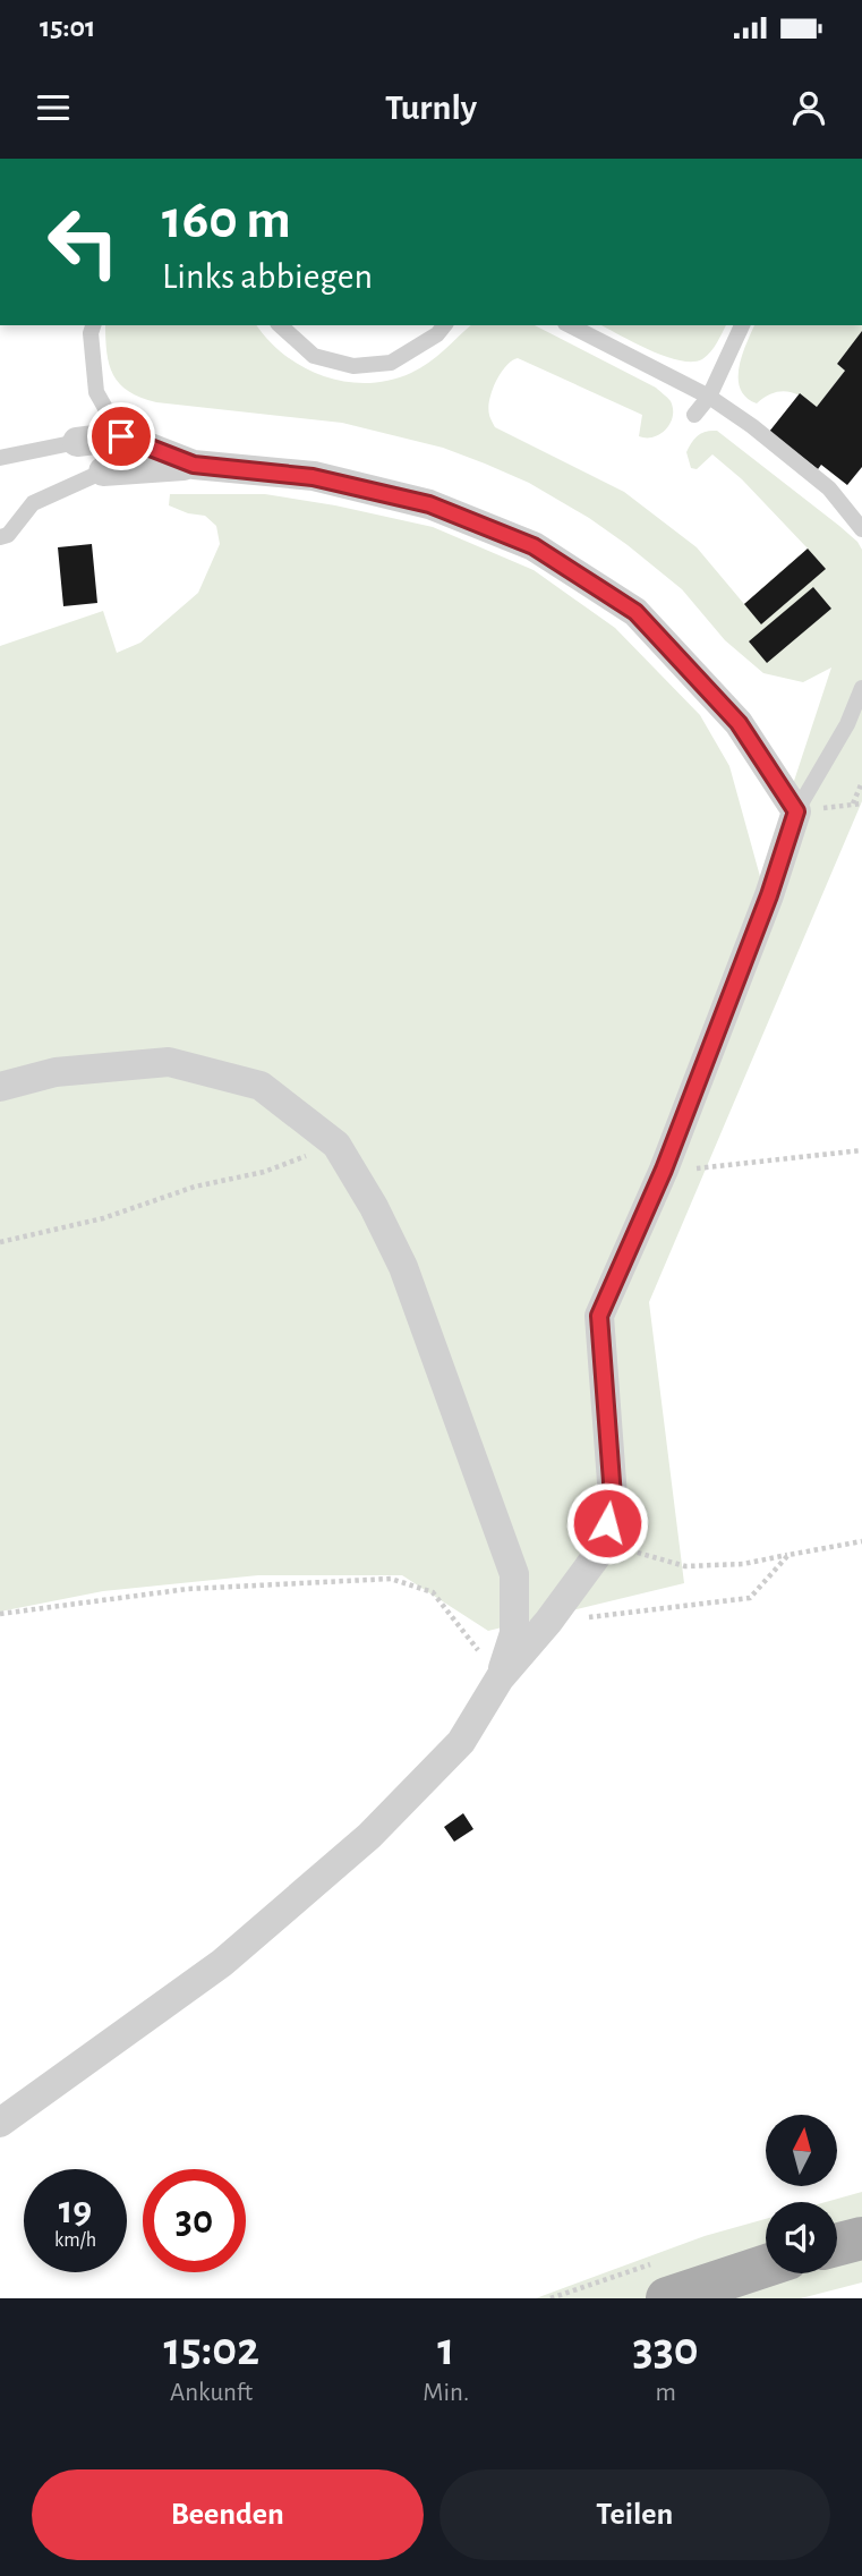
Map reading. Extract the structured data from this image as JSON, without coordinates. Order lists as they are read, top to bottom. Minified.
{"north":"top","page":{"status":"15:01","header":"Turnly","turn":["160 m","Links abbiegen"],"speed":"19 km/h","limit":"30","eta":["15:02","Ankunft","1","Min.","330","m"],"buttons":["Beenden","Teilen"]}}
